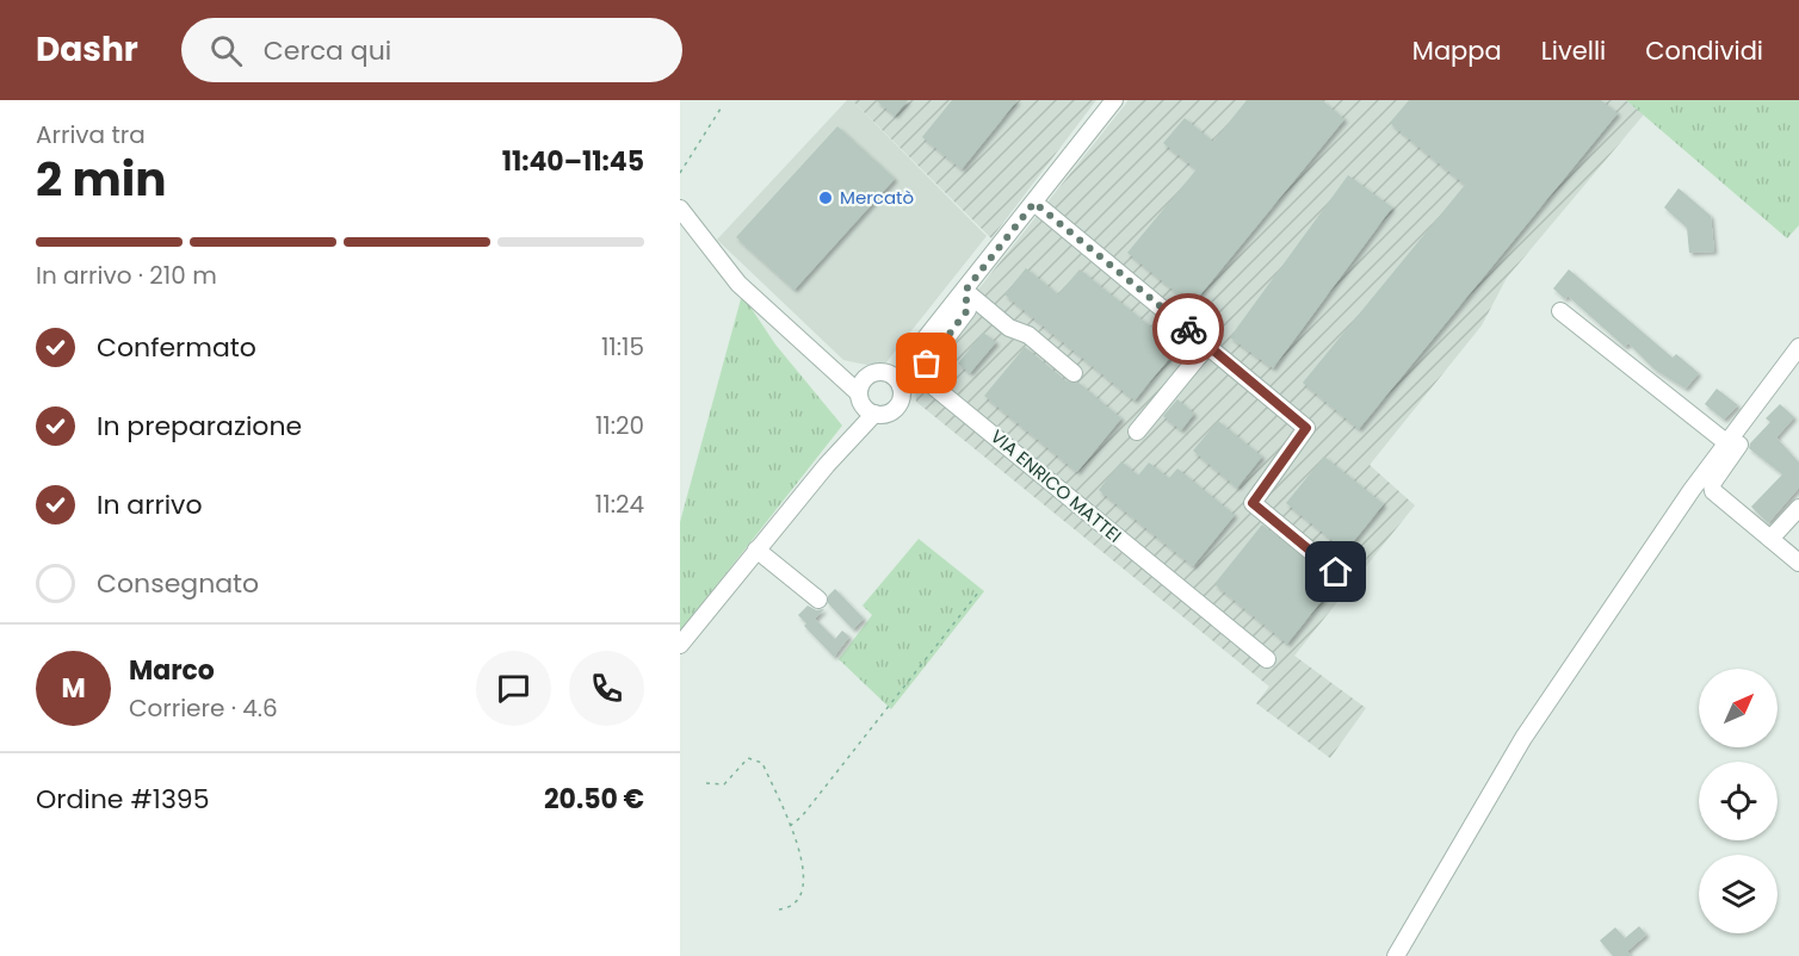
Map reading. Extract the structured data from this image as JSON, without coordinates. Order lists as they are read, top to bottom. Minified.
{"streets":{"street":["VIA ENRICO MATTEI"]},"places":["Mercatò"],"north":"top right","page":{"header":"Dashr","search":"Cerca qui","nav":["Mappa","Livelli","Condividi"],"heading":["2 min","Arriva tra","11:40–11:45"],"panel":["Marco","Corriere · 4.6","Ordine #1395","20.50 €"],"bar":"In arrivo · 210 m","list":[["Confermato","11:15"],["In preparazione","11:20"],["In arrivo","11:24"],"Consegnato"],"round":"M"}}
